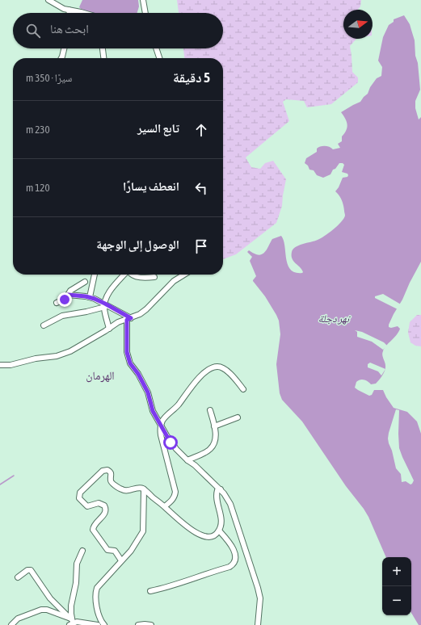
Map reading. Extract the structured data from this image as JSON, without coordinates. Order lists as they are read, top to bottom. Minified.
{"districts":["الهرمان"],"water":["نهر دجلة"],"north":"right","page":{"search":"ابحث هنا","heading":["5 دقيقة","سيرًا · 350 m"],"list":[["تابع السير","230 m"],["انعطف يسارًا","120 m"],"الوصول إلى الوجهة"],"map_buttons":["+","−"]}}
